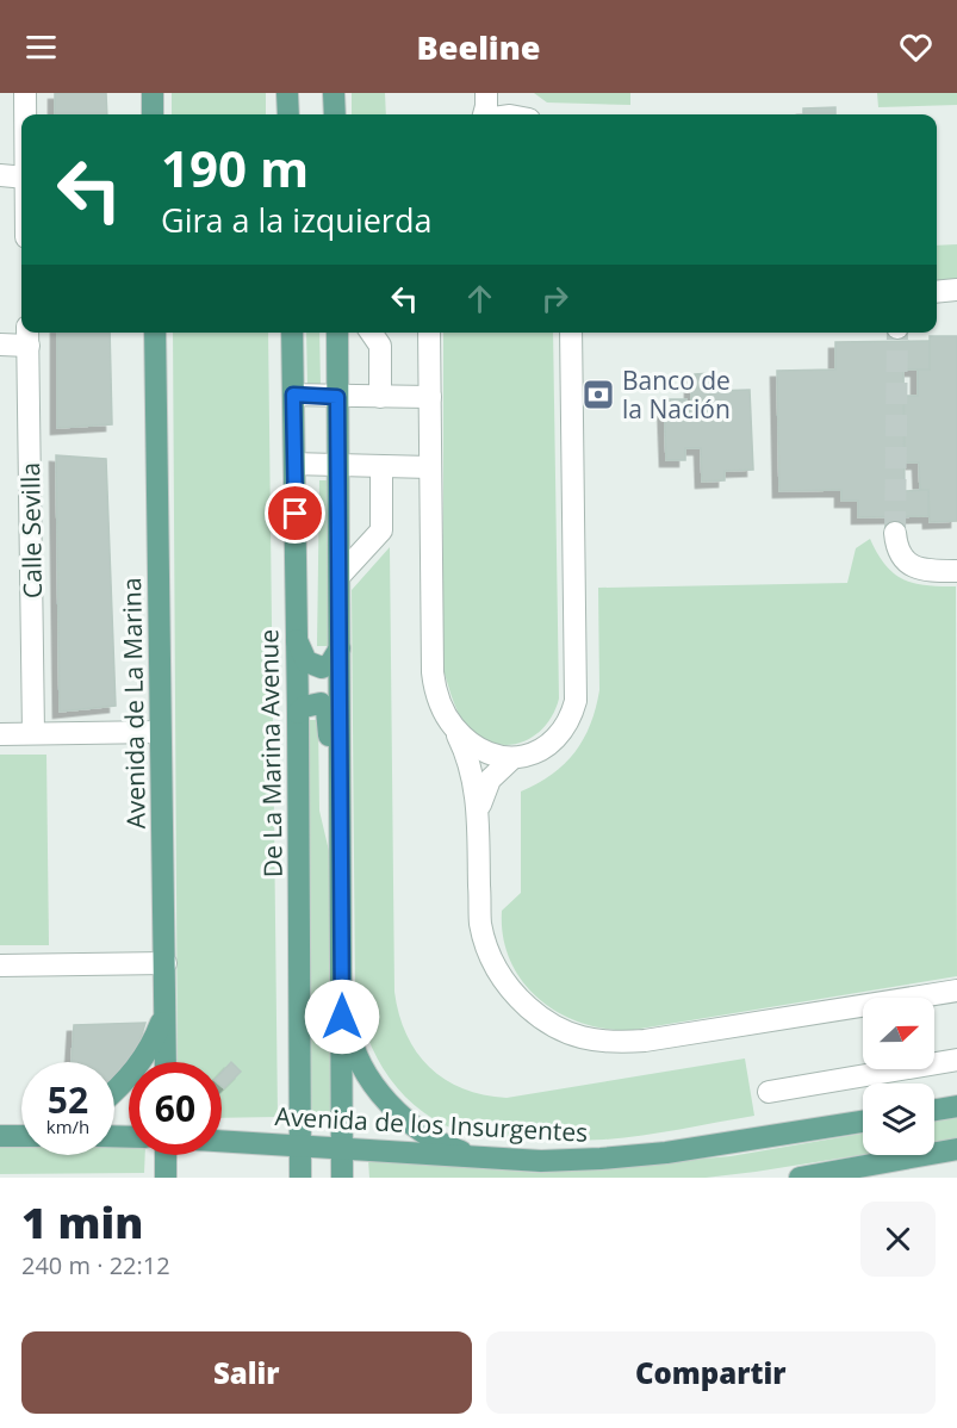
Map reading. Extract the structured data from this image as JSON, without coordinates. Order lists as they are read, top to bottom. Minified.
{"streets":{"main road":["Avenida de La Marina","De La Marina Avenue","Avenida de los Insurgentes"],"street":["Calle Sevilla"]},"crossings":[["De La Marina Avenue","Avenida de los Insurgentes"]],"places":{"bank":["Banco de la Nación"]},"north":"right","page":{"header":"Beeline","turn":["190 m","Gira a la izquierda"],"speed":"52 km/h","limit":"60","heading":["1 min","240 m · 22:12"],"buttons":["Salir","Compartir"]}}
